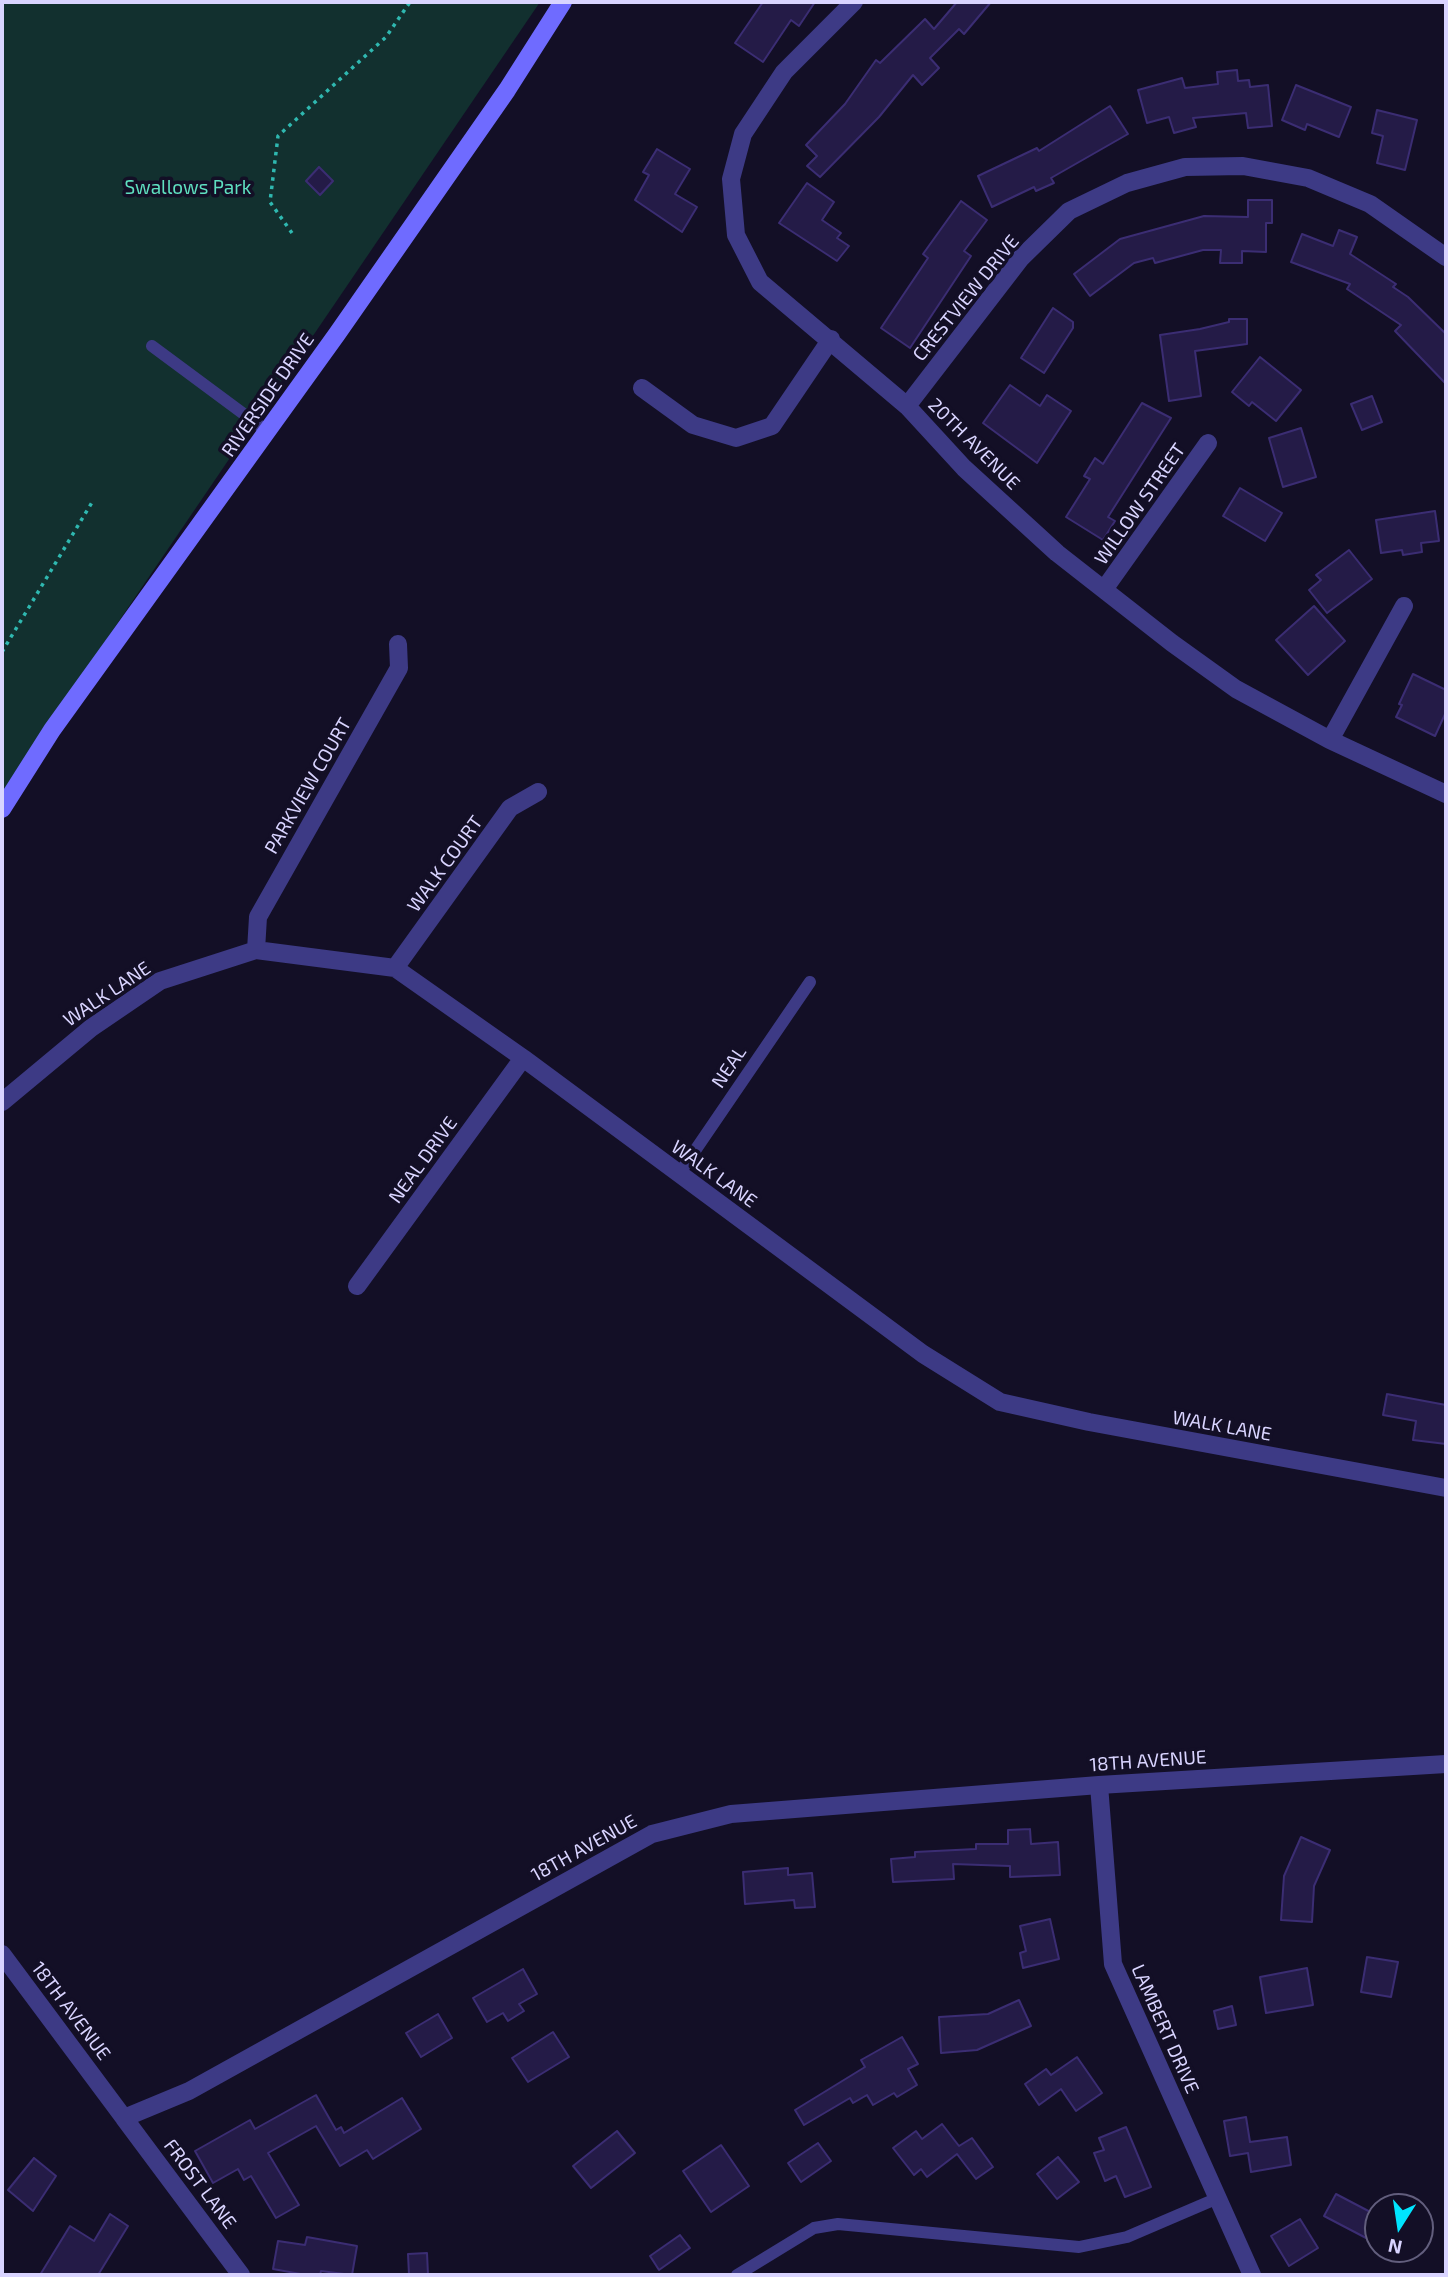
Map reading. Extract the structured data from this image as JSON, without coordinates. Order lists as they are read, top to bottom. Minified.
{"streets":{"main road":["RIVERSIDE DRIVE"],"street":["CRESTVIEW DRIVE","20TH AVENUE","WILLOW STREET","PARKVIEW COURT","WALK COURT","WALK LANE","NEAL DRIVE","18TH AVENUE","LAMBERT DRIVE","FROST LANE"],"lane":["NEAL"]},"crossings":[["CRESTVIEW DRIVE","20TH AVENUE"],["20TH AVENUE","WILLOW STREET"],["PARKVIEW COURT","WALK LANE"],["WALK COURT","WALK LANE"],["WALK LANE","NEAL"],["WALK LANE","NEAL DRIVE"],["18TH AVENUE","LAMBERT DRIVE"],["18TH AVENUE","FROST LANE"]],"parks":["Swallows Park"],"north":"bottom"}
